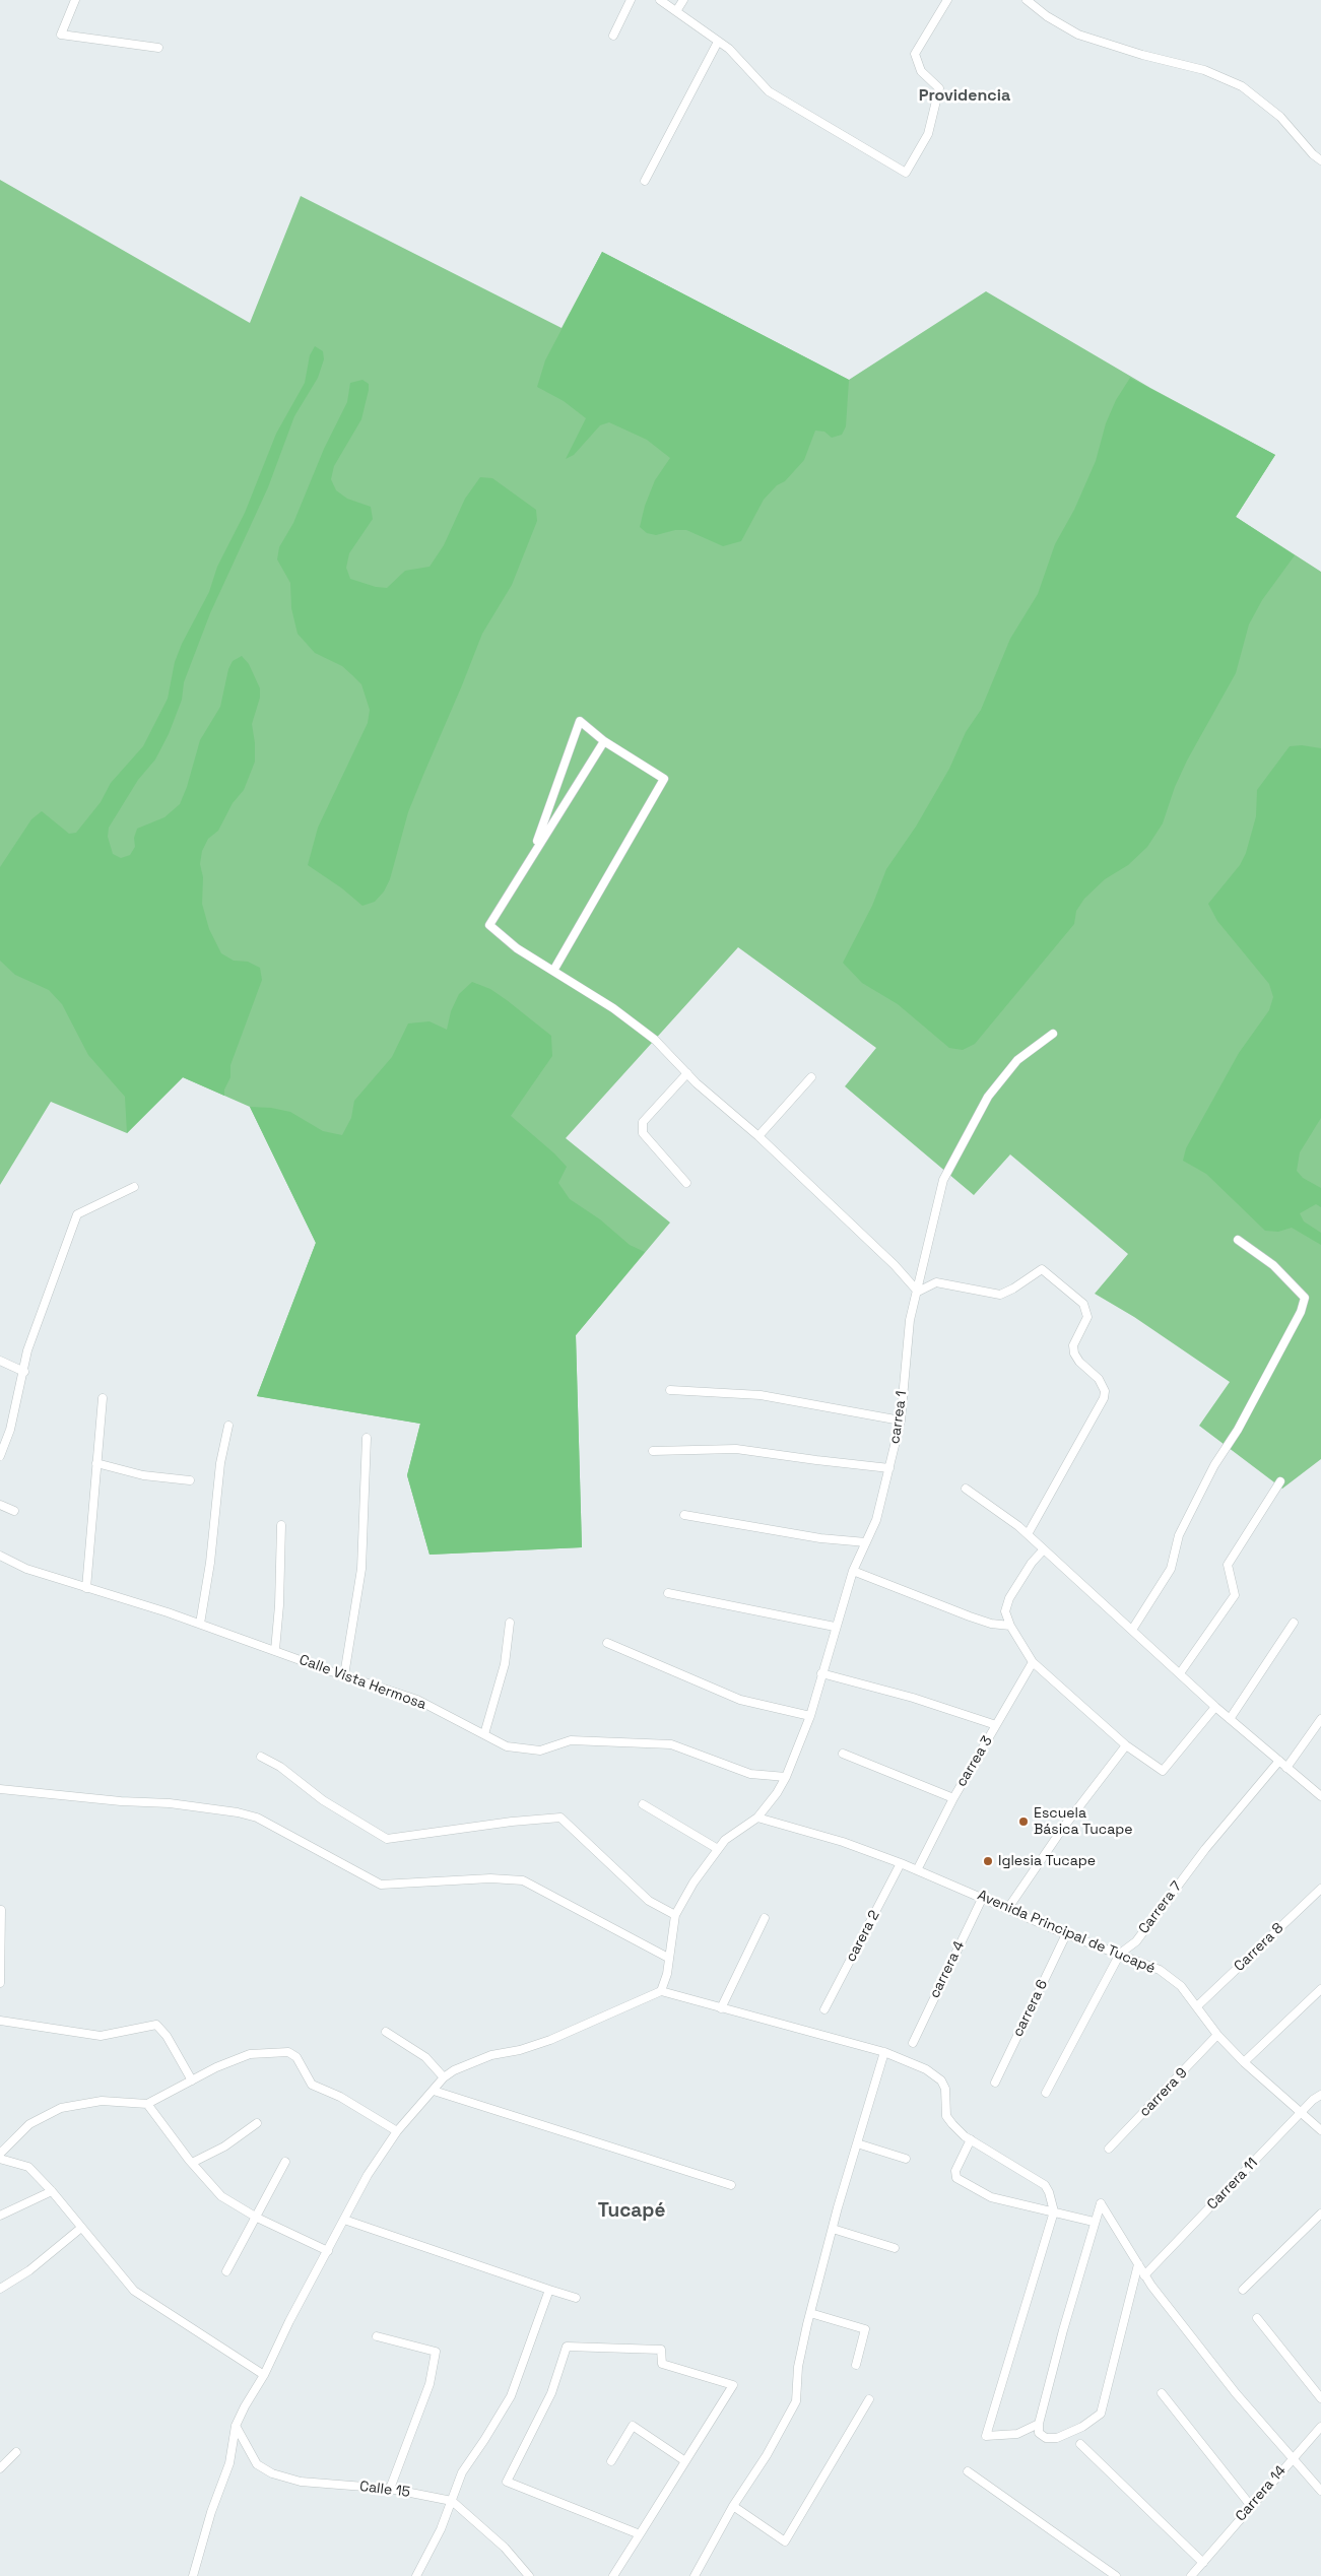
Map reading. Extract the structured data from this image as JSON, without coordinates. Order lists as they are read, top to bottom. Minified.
{"streets":{"street":["carrea 1","Calle Vista Hermosa","carrea 3","Carrera 7","Avenida Principal de Tucapé","carera 2","Carrera 8","carrera 4","carrera 6","carrera 9","Carrera 11","Calle 15","Carrera 14"]},"crossings":[["carrea 1","Calle Vista Hermosa"],["carrea 1","Avenida Principal de Tucapé"],["carrea 3","Avenida Principal de Tucapé"],["Carrera 7","Avenida Principal de Tucapé"],["Avenida Principal de Tucapé","carera 2"],["Avenida Principal de Tucapé","Carrera 8"],["Avenida Principal de Tucapé","carrera 4"],["Avenida Principal de Tucapé","carrera 6"],["Avenida Principal de Tucapé","carrera 9"],["Avenida Principal de Tucapé","Carrera 11"]],"districts":["Providencia","Tucapé"],"places":["Escuela Básica Tucape","Iglesia Tucape"]}
